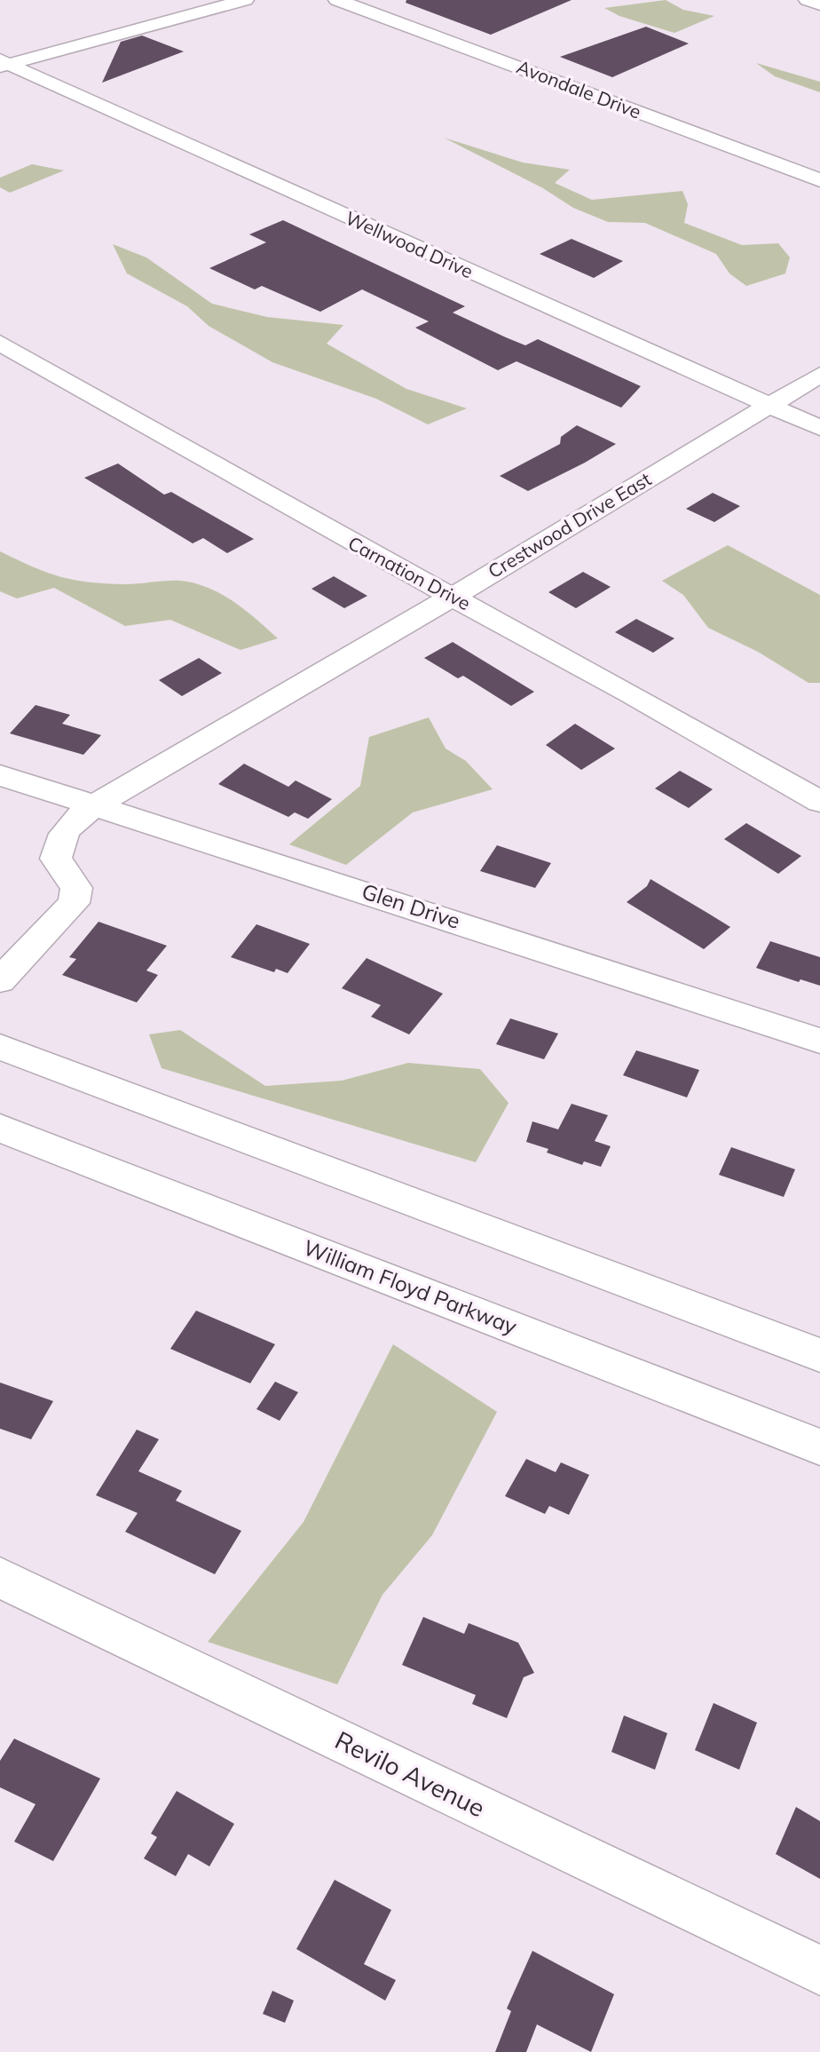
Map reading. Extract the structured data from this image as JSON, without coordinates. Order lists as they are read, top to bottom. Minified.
{"streets":{"main road":["Avondale Drive","Wellwood Drive","Crestwood Drive East","Carnation Drive","Glen Drive","William Floyd Parkway","Revilo Avenue"]},"crossings":[["Wellwood Drive","Crestwood Drive East"],["Crestwood Drive East","Carnation Drive"],["Crestwood Drive East","Glen Drive"]]}
